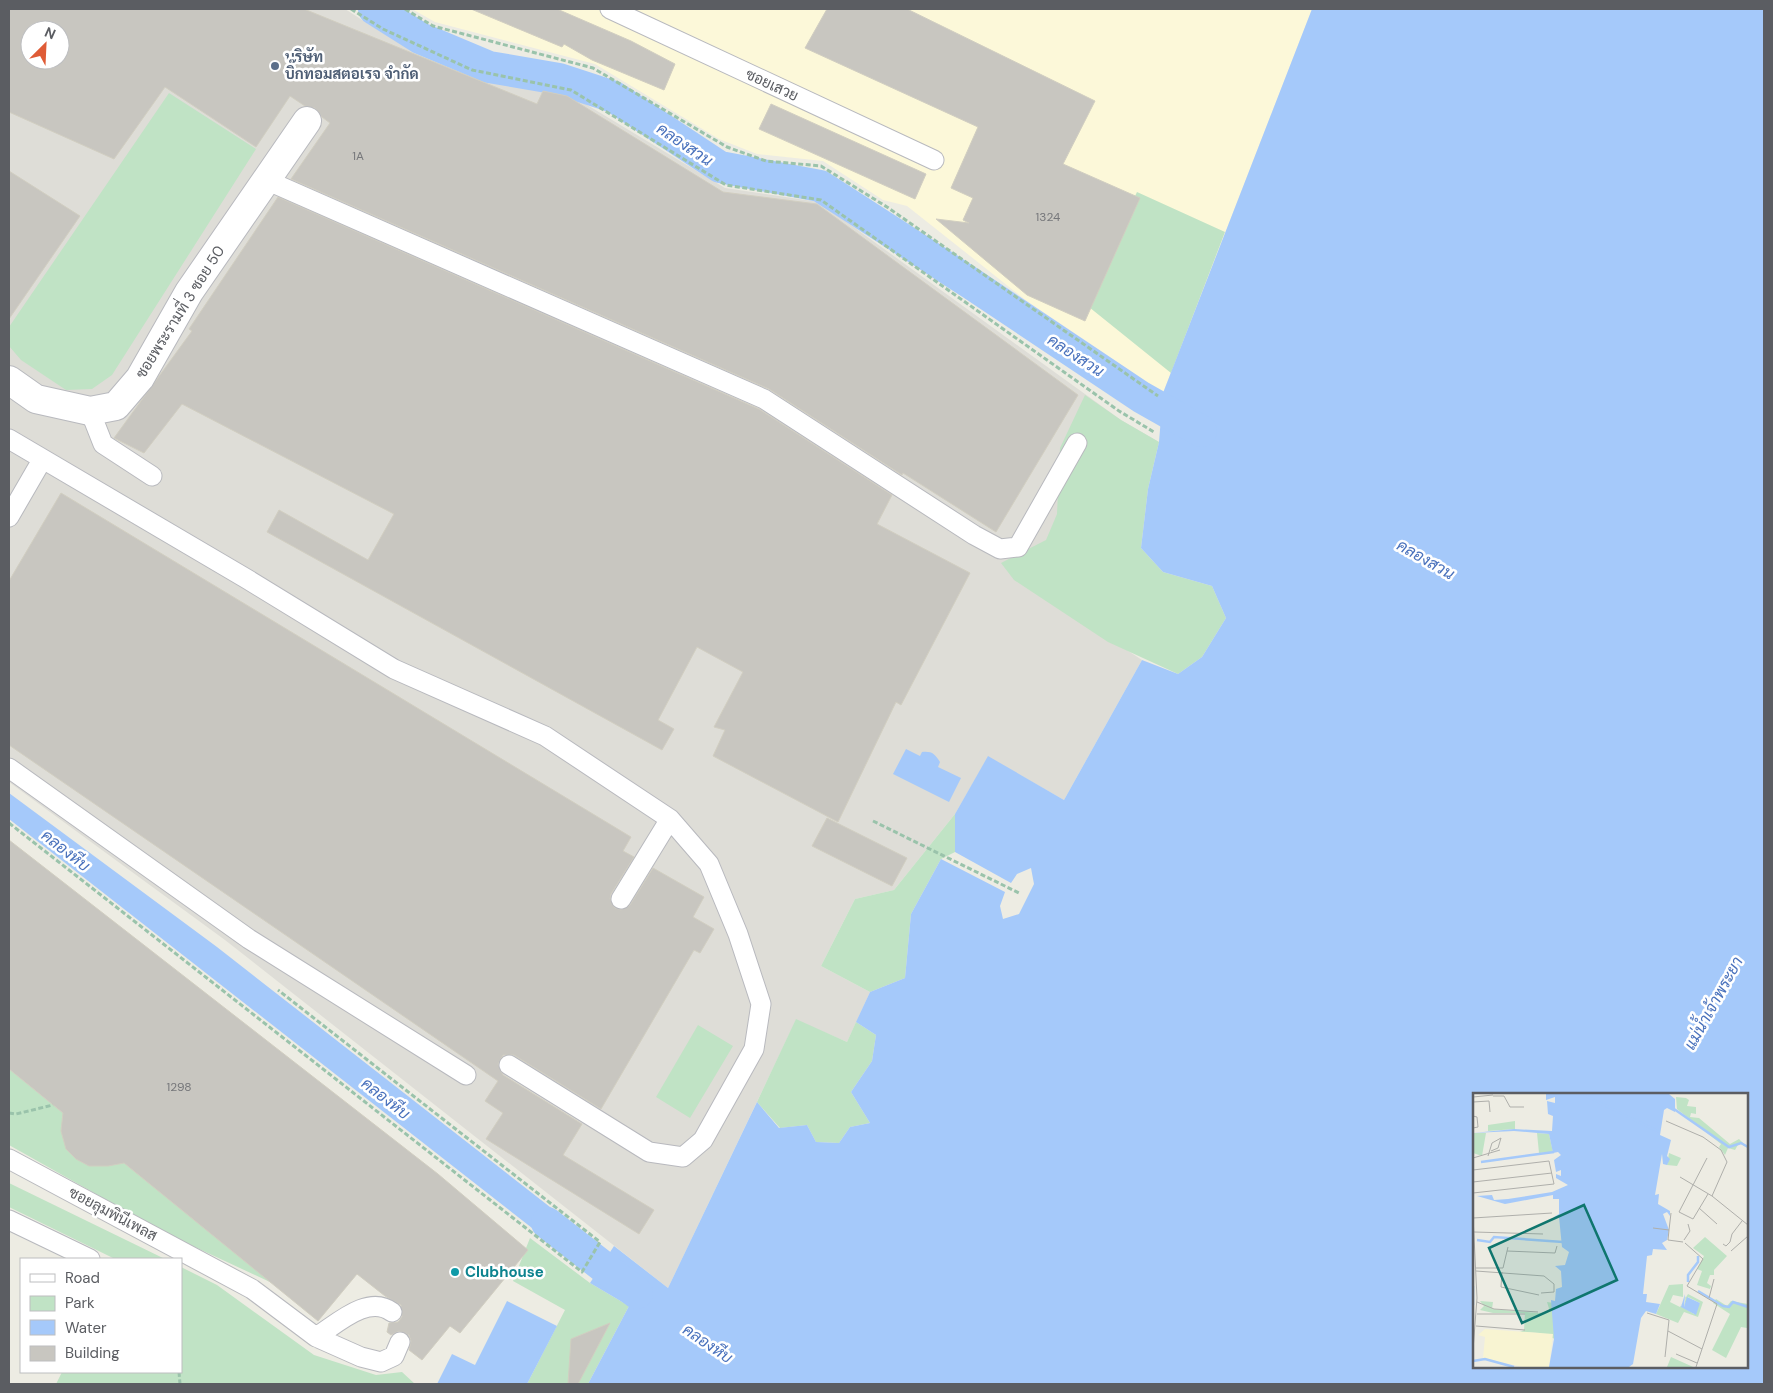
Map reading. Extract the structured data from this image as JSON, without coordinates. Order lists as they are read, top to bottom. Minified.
{"streets":{"street":["ซอยพระรามที่ 3 ซอย 50"],"lane":["ซอยเสวย","ซอยลุมพินีเพลส"]},"water":["คลองสวน","คลองหีบ","แม่น้ำเจ้าพระยา"],"places":["บริษัท บิ๊กทอมสตอเรจ จำกัด","Clubhouse"],"house_numbers":["1A","1324","1298"],"legend":["Road","Park","Water","Building"],"north":"top right"}
